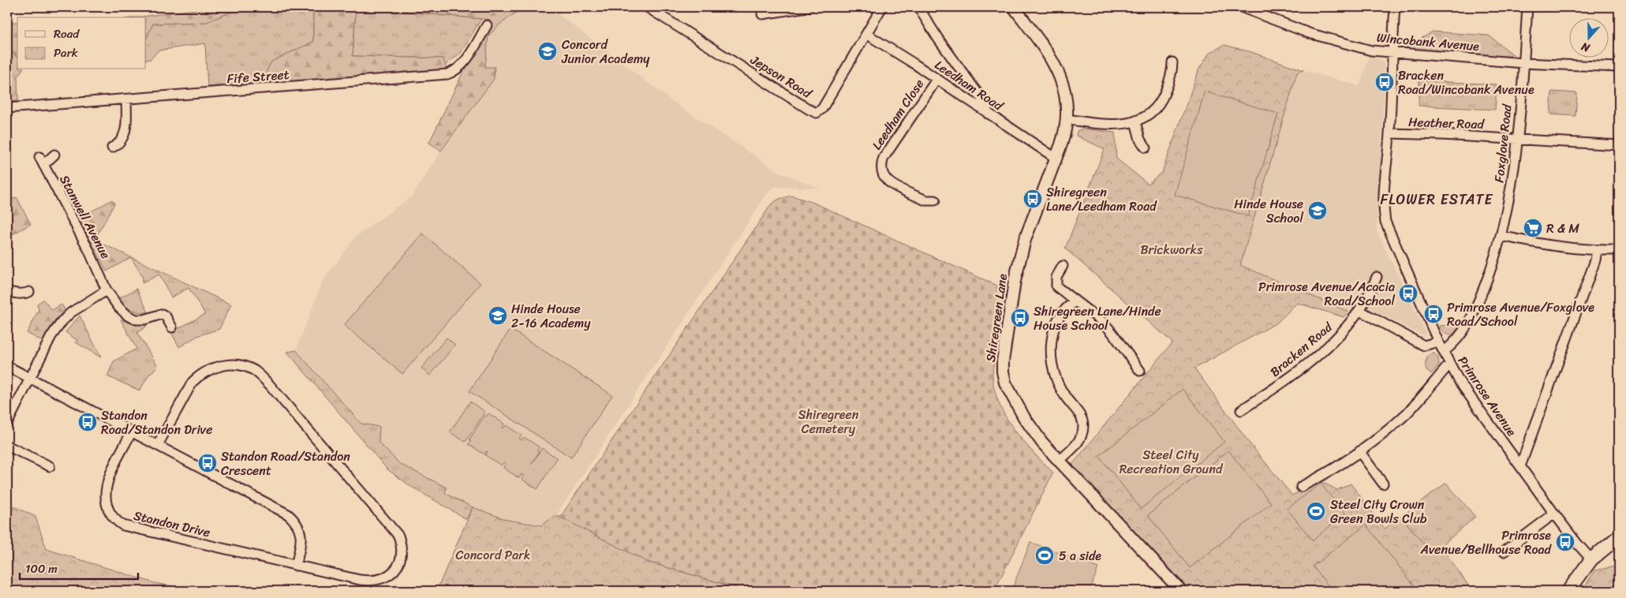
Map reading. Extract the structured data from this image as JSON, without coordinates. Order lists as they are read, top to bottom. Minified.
{"streets":{"street":["Wincobank Avenue","Fife Street","Jepson Road","Leedham Road","Leedham Close","Heather Road","Foxglove Road","Stanwell Avenue","Shiregreen Lane","Bracken Road","Primrose Avenue","Standon Drive"]},"crossings":[["Wincobank Avenue","Foxglove Road"],["Wincobank Avenue","Primrose Avenue"],["Jepson Road","Leedham Road"],["Leedham Road","Leedham Close"],["Leedham Road","Shiregreen Lane"],["Heather Road","Foxglove Road"],["Heather Road","Primrose Avenue"],["Foxglove Road","Primrose Avenue"]],"districts":["FLOWER ESTATE"],"parks":["Brickworks","Shiregreen Cemetery","Steel City Recreation Ground","Concord Park"],"places":{"school or university":["Concord Junior Academy","Hinde House School","Hinde House 2-16 Academy"],"bus stop":["Bracken Road/Wincobank Avenue","Shiregreen Lane/Leedham Road","Primrose Avenue/Acacia Road/School","Primrose Avenue/Foxglove Road/School","Shiregreen Lane/Hinde House School","Standon Road/Standon Drive","Standon Road/Standon Crescent","Primrose Avenue/Bellhouse Road"],"supermarket":["R & M"],"sports":["Steel City Crown Green Bowls Club","5 a side"]},"legend":["Road","Park"],"scale_bar":"100 m","north":"bottom"}
